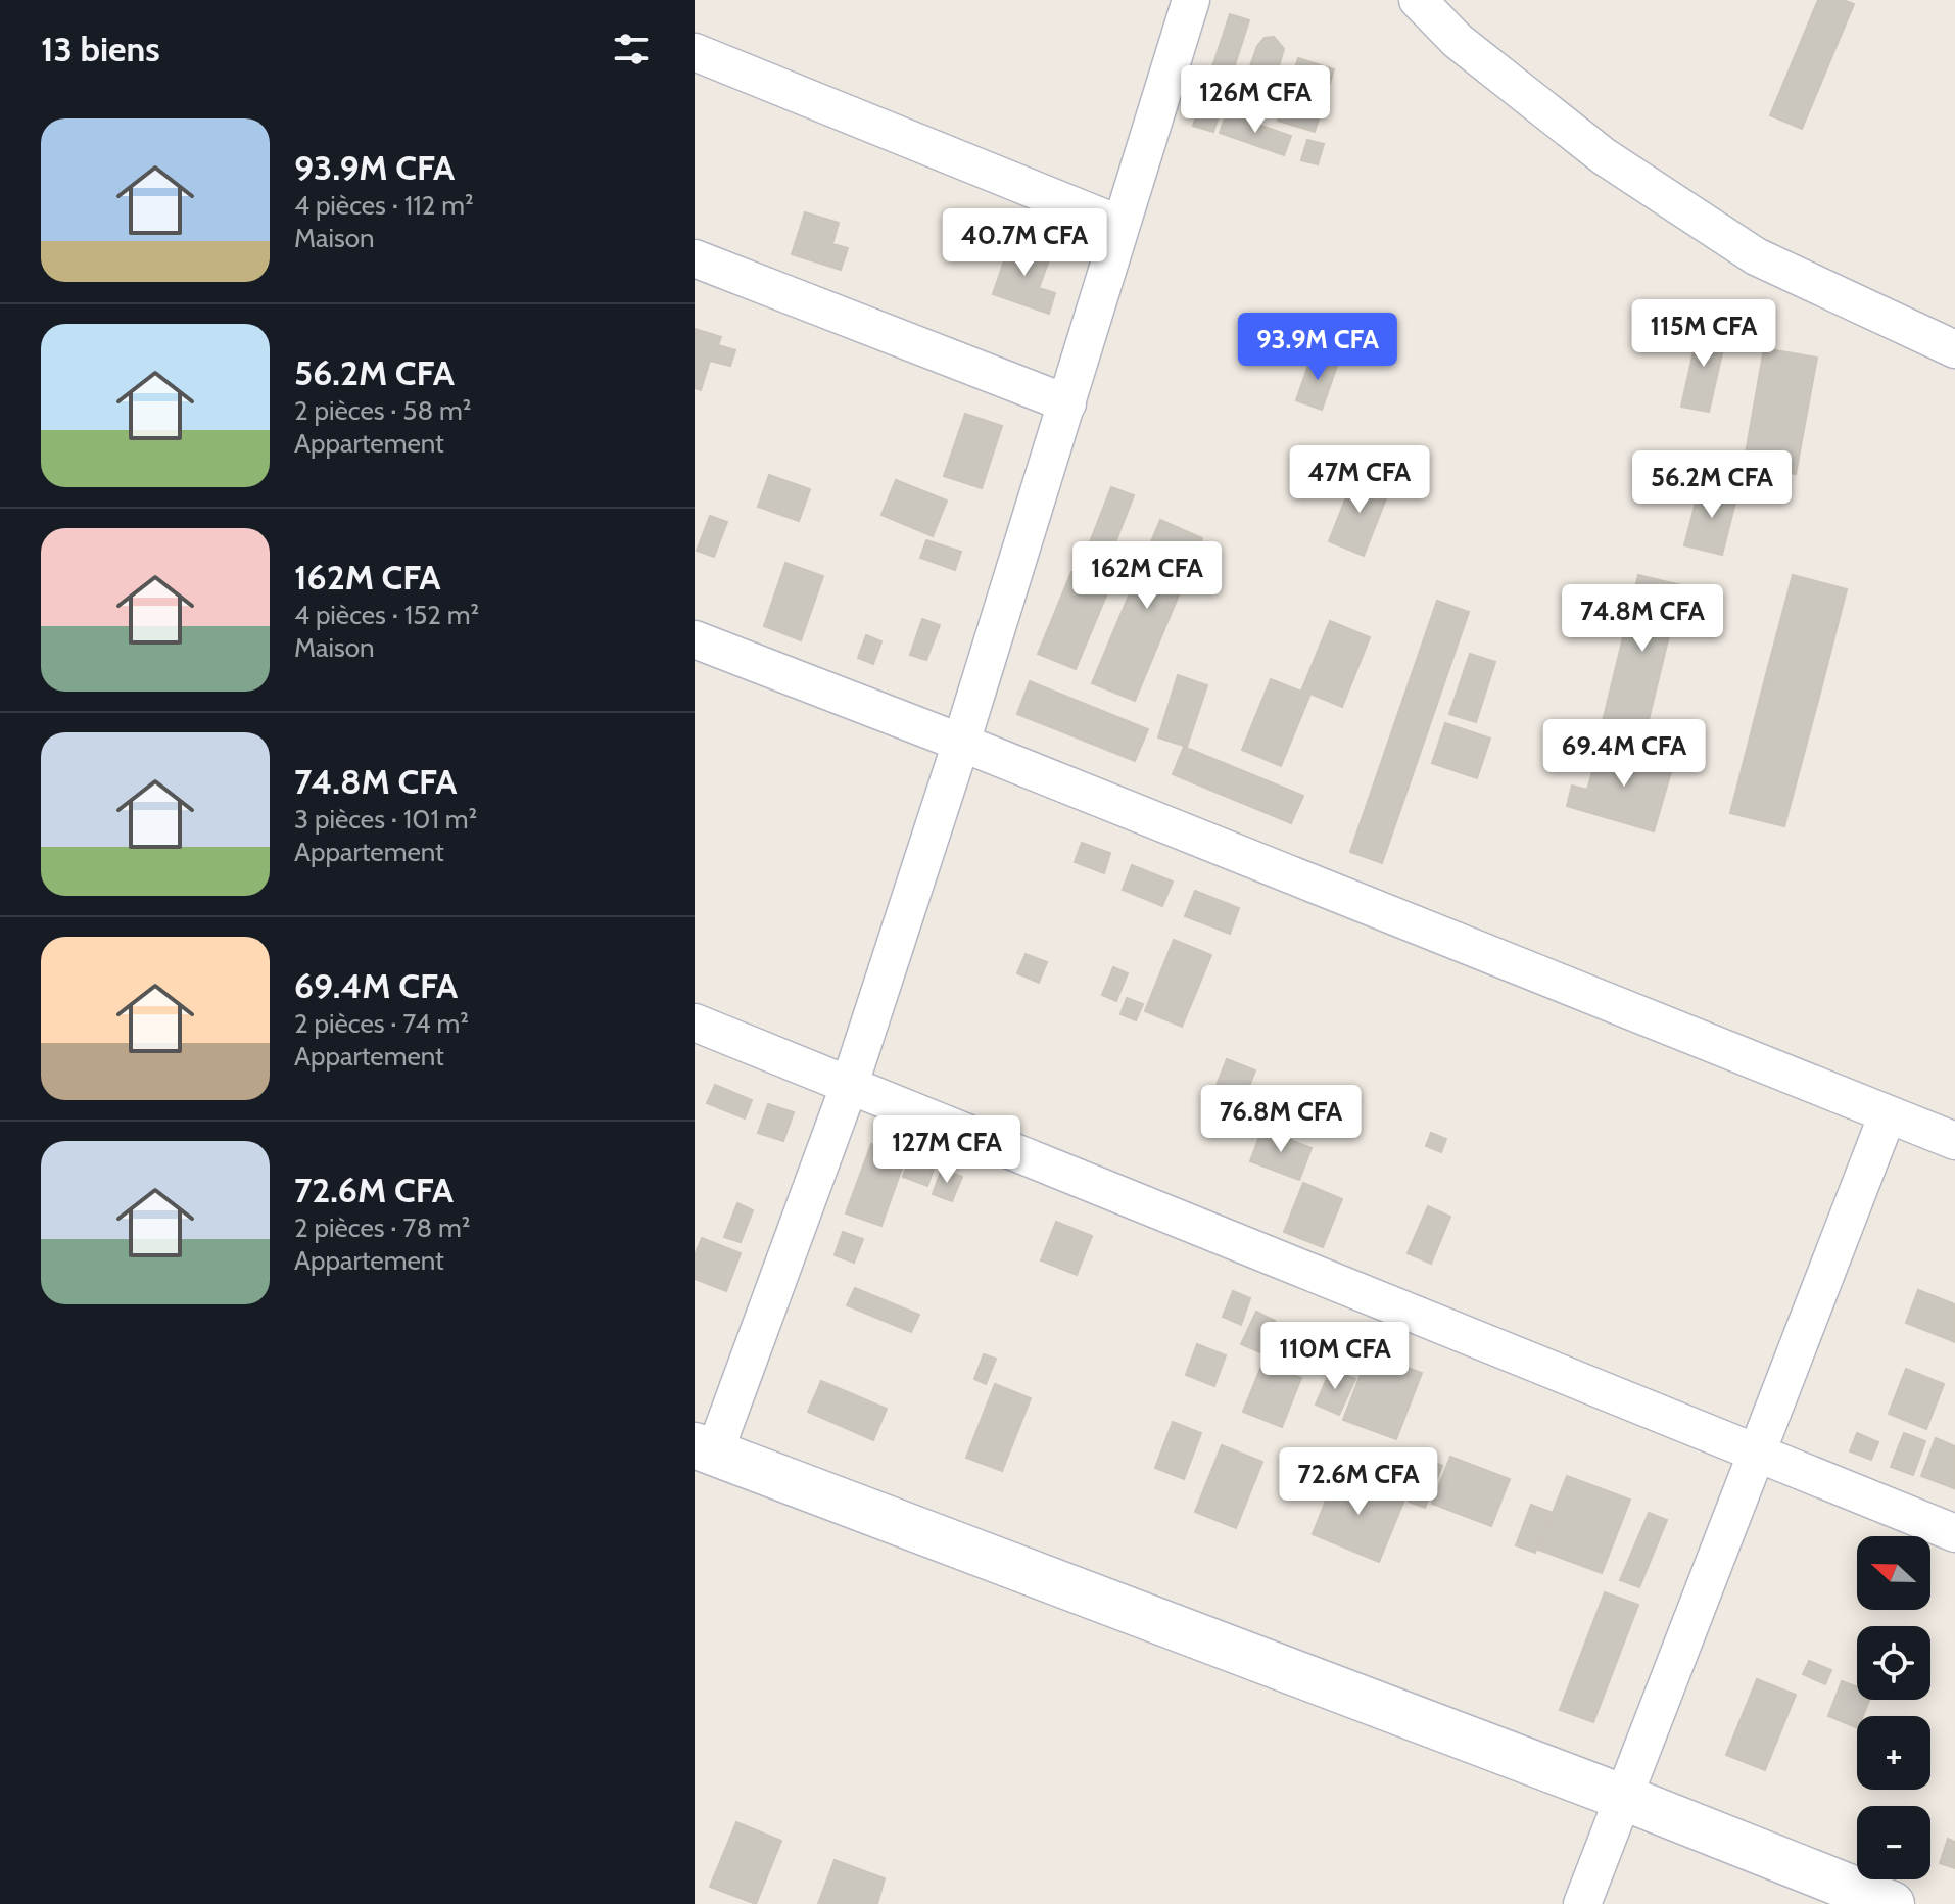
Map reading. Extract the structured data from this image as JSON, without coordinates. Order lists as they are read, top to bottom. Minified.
{"north":"left","page":{"heading":"13 biens","price":["126M CFA","40.7M CFA","115M CFA","93.9M CFA","47M CFA","56.2M CFA","162M CFA","74.8M CFA","69.4M CFA","76.8M CFA","127M CFA","110M CFA","72.6M CFA"],"list":[{"name":"93.9M CFA","note":"4 pièces · 112 m² · Maison"},{"name":"56.2M CFA","note":"2 pièces · 58 m² · Appartement"},{"name":"162M CFA","note":"4 pièces · 152 m² · Maison"},{"name":"74.8M CFA","note":"3 pièces · 101 m² · Appartement"},{"name":"69.4M CFA","note":"2 pièces · 74 m² · Appartement"},{"name":"72.6M CFA","note":"2 pièces · 78 m² · Appartement"}],"map_buttons":["+","−"]}}
